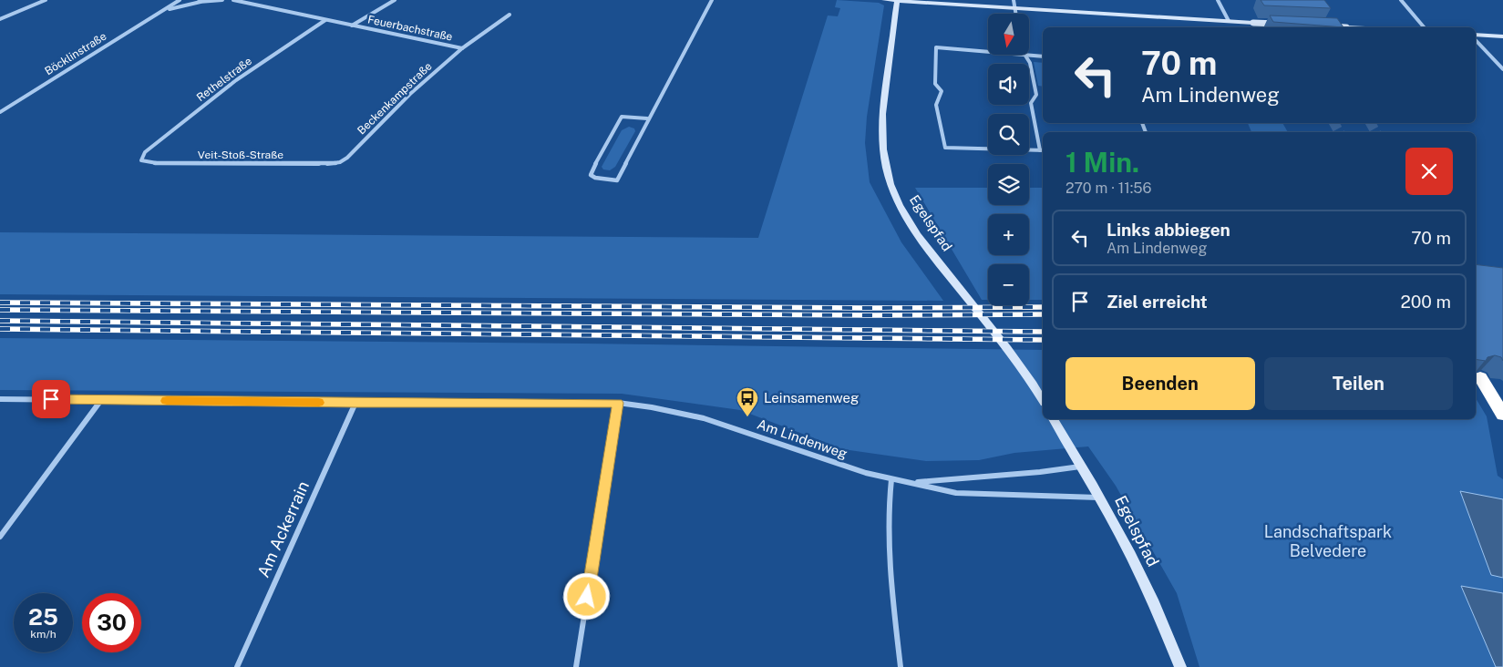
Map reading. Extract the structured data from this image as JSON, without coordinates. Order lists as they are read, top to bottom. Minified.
{"streets":{"street":["Feuerbachstraße","Böcklinstraße","Rethelstraße","Beckenkampstraße","Veit-Stoß-Straße","Egelspfad","Am Lindenweg","Am Ackerrain"]},"crossings":[["Feuerbachstraße","Rethelstraße"],["Feuerbachstraße","Beckenkampstraße"],["Rethelstraße","Veit-Stoß-Straße"],["Beckenkampstraße","Veit-Stoß-Straße"],["Egelspfad","Am Lindenweg"],["Am Lindenweg","Am Ackerrain"]],"parks":["Landschaftspark Belvedere"],"places":{"bus stop":["Leinsamenweg"]},"north":"bottom","page":{"map_buttons":["+","−"],"turn":["70 m","Am Lindenweg"],"heading":["1 Min.","270 m · 11:56"],"list":[{"name":"Links abbiegen","note":"Am Lindenweg","value":"70 m"},{"name":"Ziel erreicht","value":"200 m"}],"buttons":["Beenden","Teilen"],"speed":"25 km/h","limit":"30"}}
